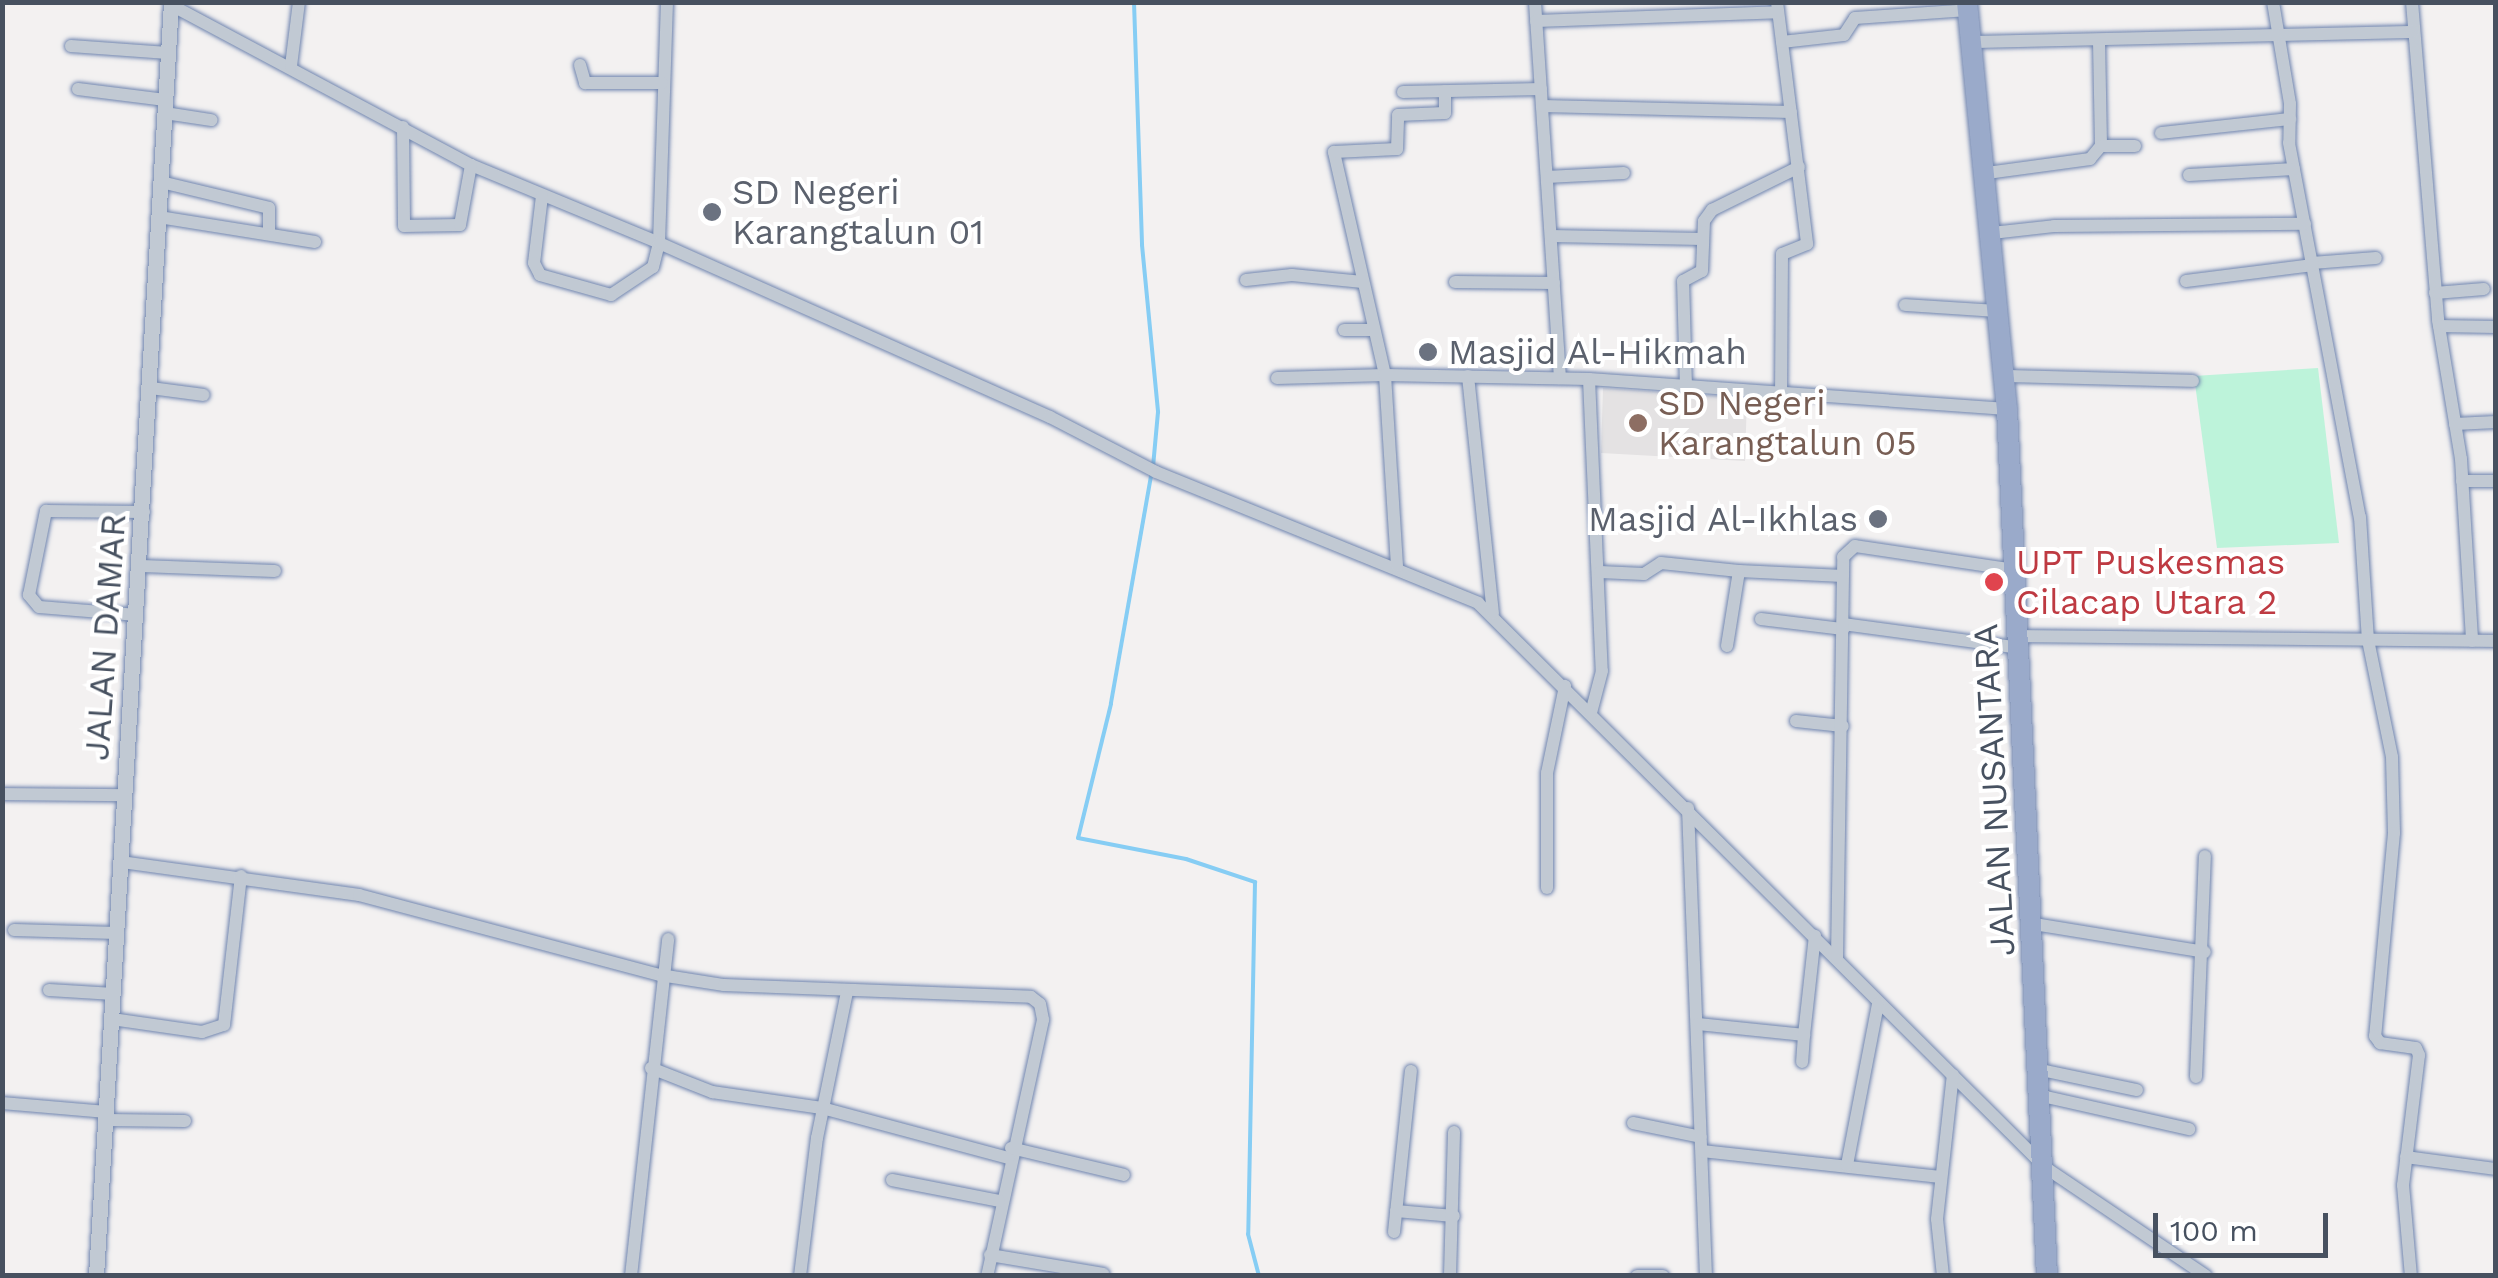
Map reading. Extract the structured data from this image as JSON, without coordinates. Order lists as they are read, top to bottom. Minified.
{"streets":{"highway":["JALAN NUSANTARA"],"street":["JALAN DAMAR"]},"places":["SD Negeri Karangtalun 01","Masjid Al-Hikmah","SD Negeri Karangtalun 05","Masjid Al-Ikhlas","UPT Puskesmas Cilacap Utara 2"],"scale_bar":"100 m"}
